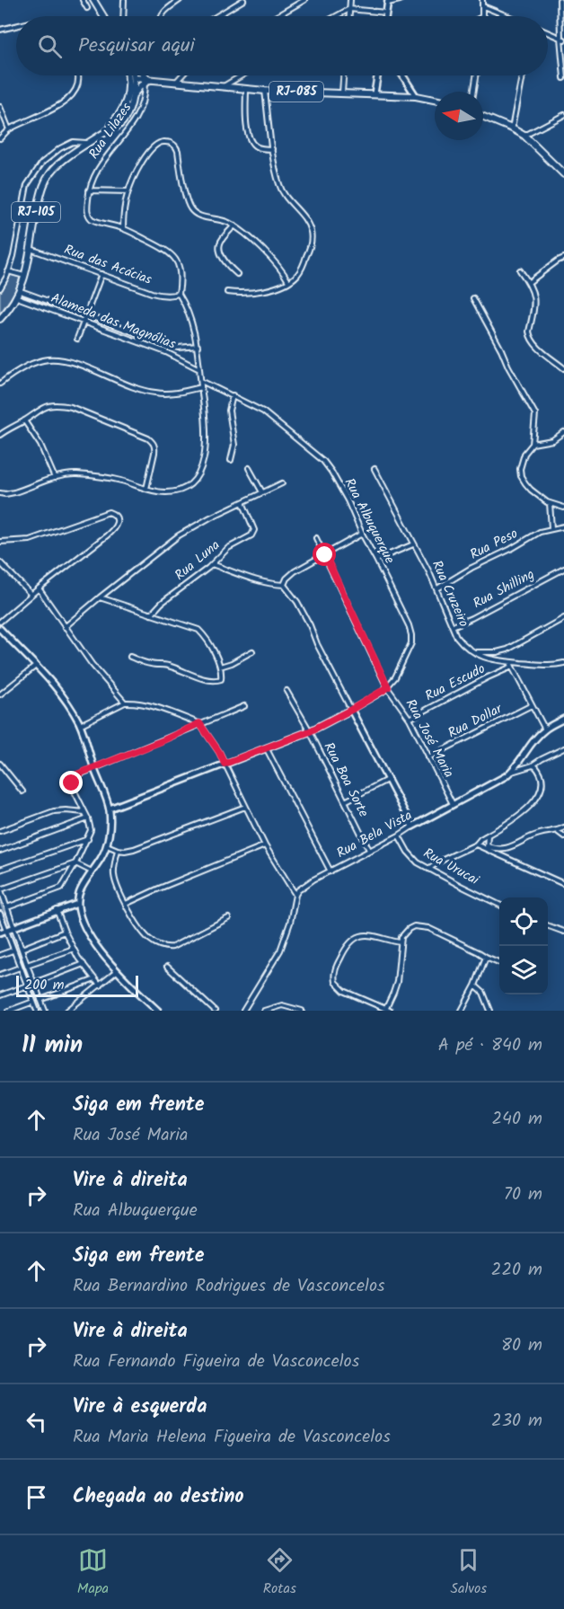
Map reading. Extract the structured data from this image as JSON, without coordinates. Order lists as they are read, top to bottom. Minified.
{"streets":{"main road":["RJ-085","RJ-105"],"street":["Rua Lilazes","Rua das Acácias","Alameda das Magnólias","Rua Albuquerque","Rua Peso","Rua Luna","Rua Shilling","Rua Cruzeiro","Rua Escudo","Rua Dollar","Rua José Maria","Rua Boa Sorte","Rua Bela Vista","Rua Urucai"]},"crossings":[["RJ-085","Rua Lilazes"],["RJ-085","RJ-105"],["RJ-105","Rua das Acácias"],["RJ-105","Alameda das Magnólias"],["Rua das Acácias","Alameda das Magnólias"],["Alameda das Magnólias","Rua Albuquerque"],["Rua Albuquerque","Rua José Maria"],["Rua Peso","Rua Cruzeiro"],["Rua Shilling","Rua Cruzeiro"],["Rua Escudo","Rua José Maria"],["Rua Dollar","Rua José Maria"],["Rua José Maria","Rua Bela Vista"],["Rua Boa Sorte","Rua Bela Vista"],["Rua Bela Vista","Rua Urucai"]],"scale_bar":"200 m","north":"left","page":{"search":"Pesquisar aqui","scale":"200 m","heading":["11 min","A pé · 840 m"],"list":[["Siga em frente","Rua José Maria","240 m"],["Vire à direita","Rua Albuquerque","70 m"],["Siga em frente","Rua Bernardino Rodrigues de Vasconcelos","220 m"],["Vire à direita","Rua Fernando Figueira de Vasconcelos","80 m"],["Vire à esquerda","Rua Maria Helena Figueira de Vasconcelos","230 m"],"Chegada ao destino"],"nav":["Mapa","Rotas","Salvos"]}}
